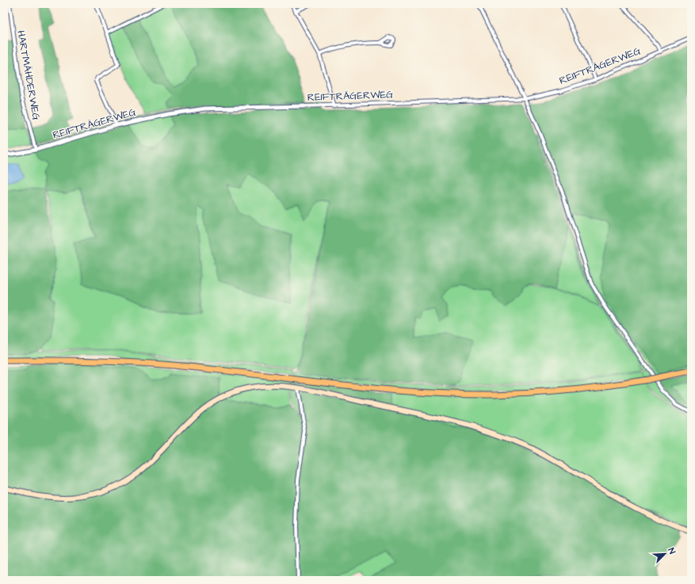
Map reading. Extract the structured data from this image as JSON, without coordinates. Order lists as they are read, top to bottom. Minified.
{"streets":{"street":["REIFTRÄGERWEG","HARTMÄHDERWEG"]},"crossings":[["REIFTRÄGERWEG","HARTMÄHDERWEG"]],"north":"top right"}
